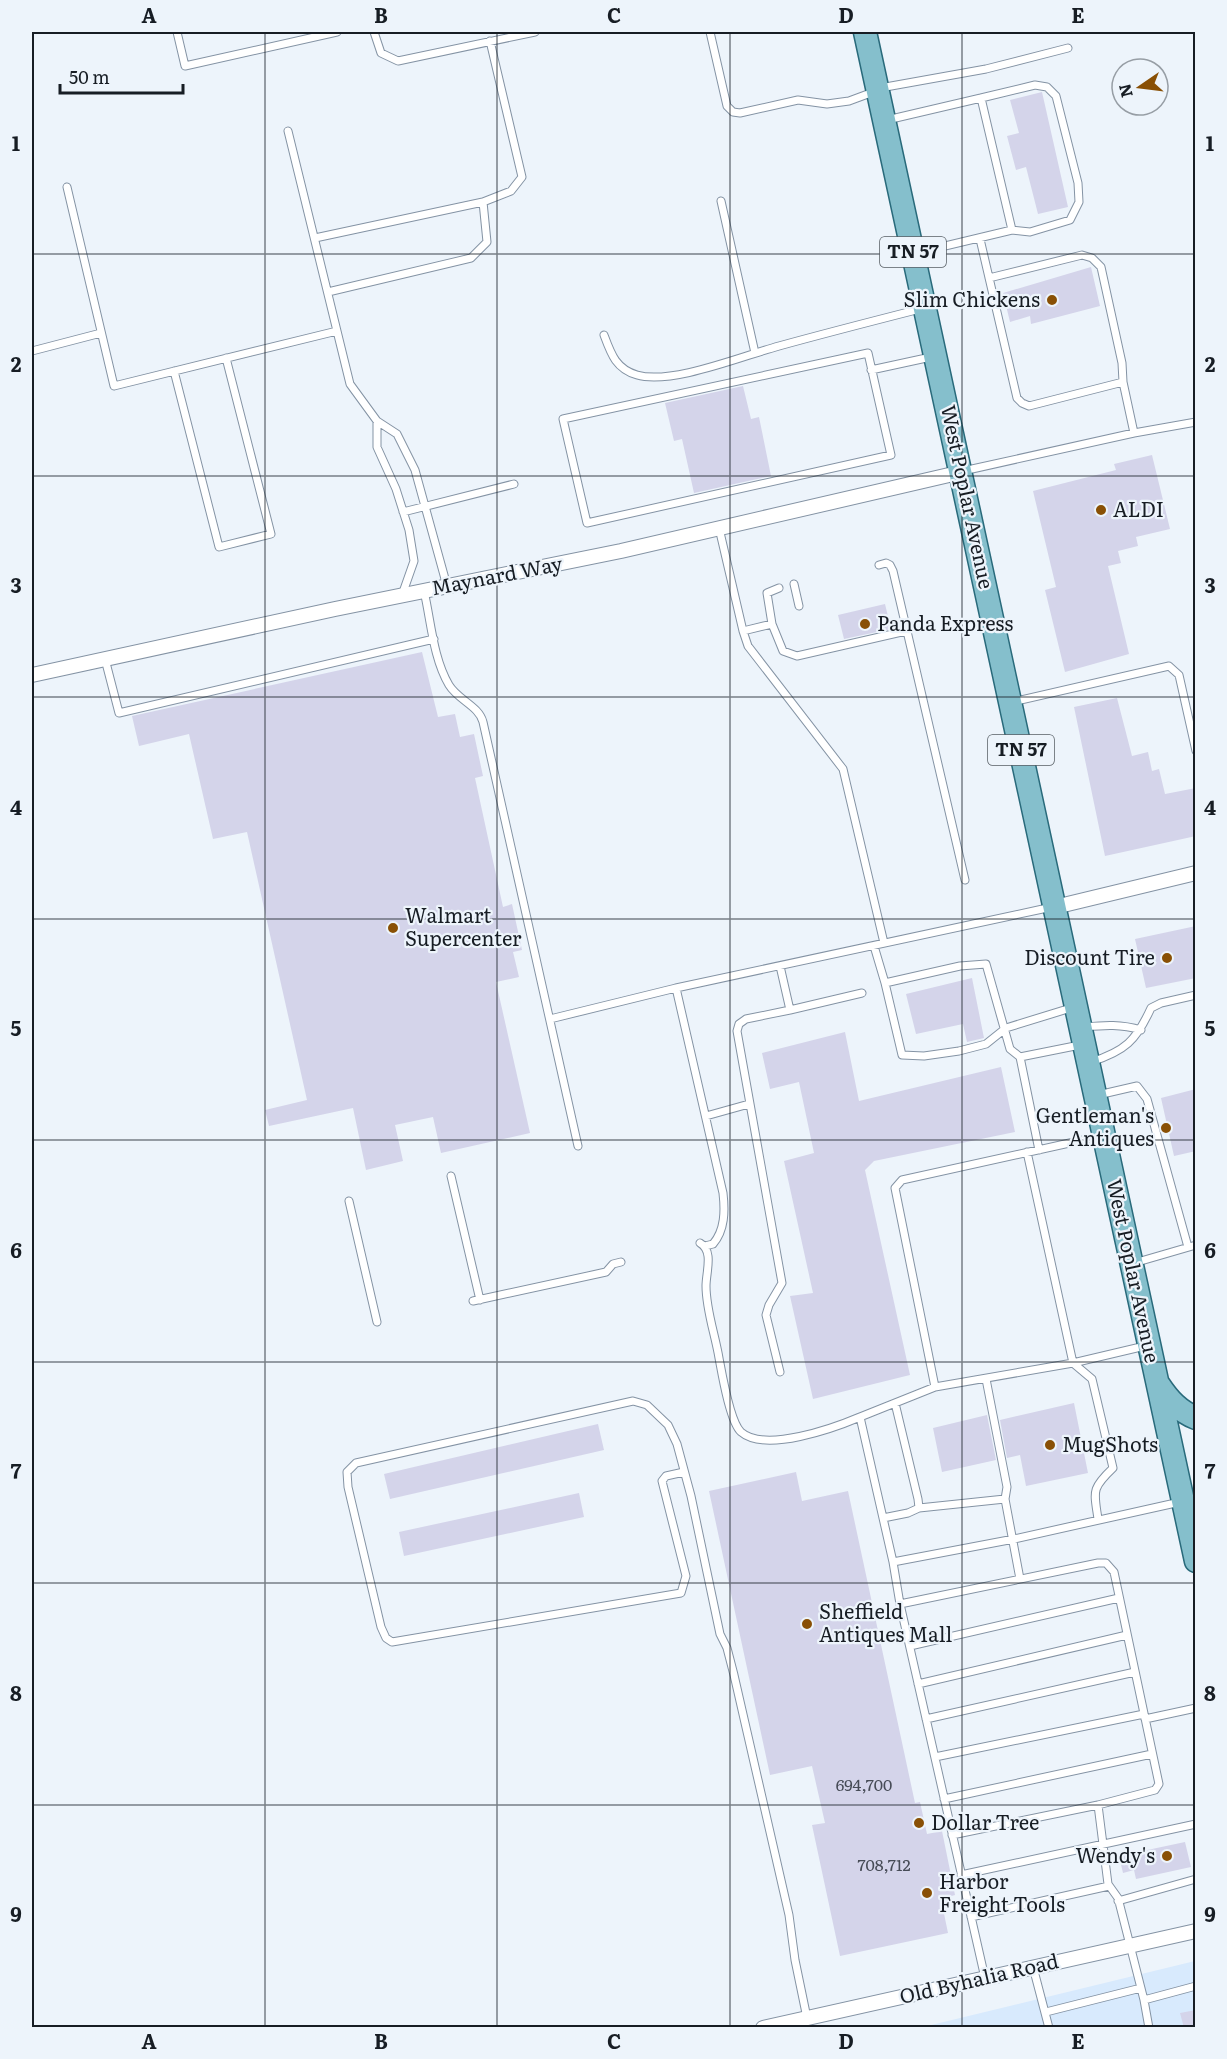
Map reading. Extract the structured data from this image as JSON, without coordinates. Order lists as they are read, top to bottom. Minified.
{"streets":{"main road":["TN 57","West Poplar Avenue"],"street":["Maynard Way","Old Byhalia Road"]},"crossings":[["West Poplar Avenue","Maynard Way"]],"places":["Slim Chickens","ALDI","Panda Express","Walmart Supercenter","Discount Tire","Gentleman's Antiques","MugShots","Sheffield Antiques Mall","Dollar Tree","Wendy's","Harbor Freight Tools"],"house_numbers":["694,700","708,712"],"scale_bar":"50 m","north":"left","grid":{"columns":["A","B","C","D","E"],"rows":["1","2","3","4","5","6","7","8","9"]}}
